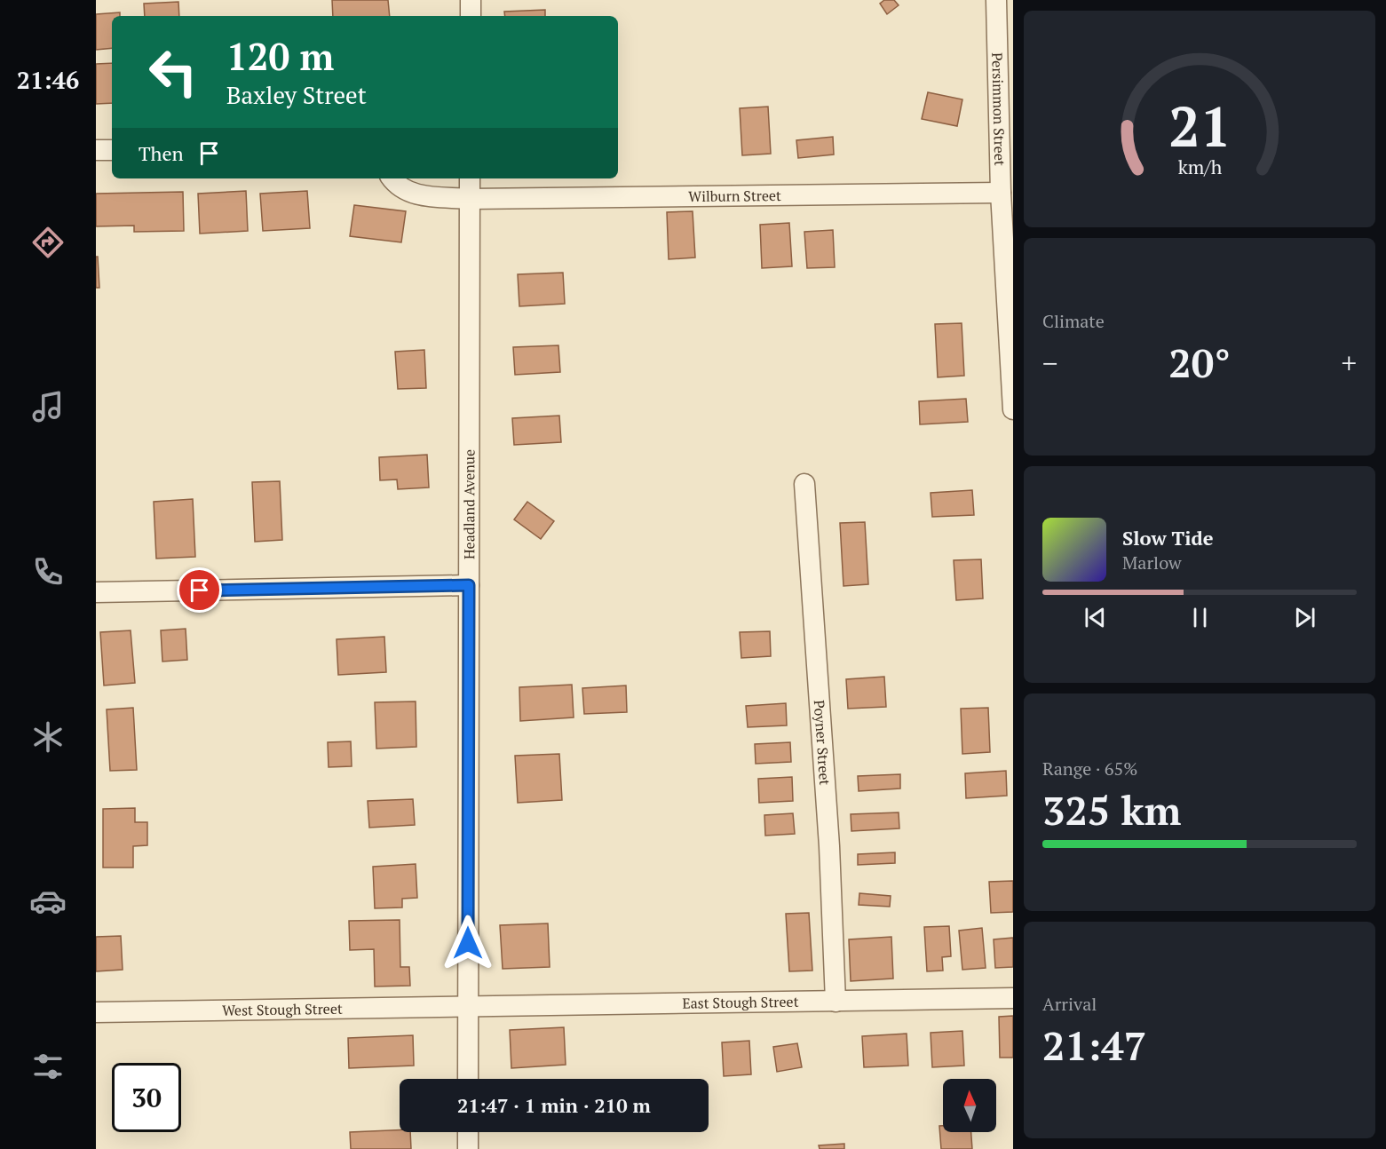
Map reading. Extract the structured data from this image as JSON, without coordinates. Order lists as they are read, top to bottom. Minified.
{"streets":{"street":["Persimmon Street","Wilburn Street","Headland Avenue","Poyner Street","East Stough Street","West Stough Street"]},"crossings":[["Persimmon Street","Wilburn Street"],["Wilburn Street","Headland Avenue"],["Headland Avenue","East Stough Street"],["Headland Avenue","West Stough Street"],["Poyner Street","East Stough Street"],["East Stough Street","West Stough Street"]],"north":"top","page":{"tabs":"21:46","turn":["120 m","Baxley Street"],"then":"Then","tile":["Climate",["Range · 65%","325 km"],["Arrival","21:47"]],"heat":["−","20°","+"],"song":["Slow Tide","Marlow"],"limit":"30","trip":"21:47 · 1 min · 210 m","gauge":["21","km/h"]}}
